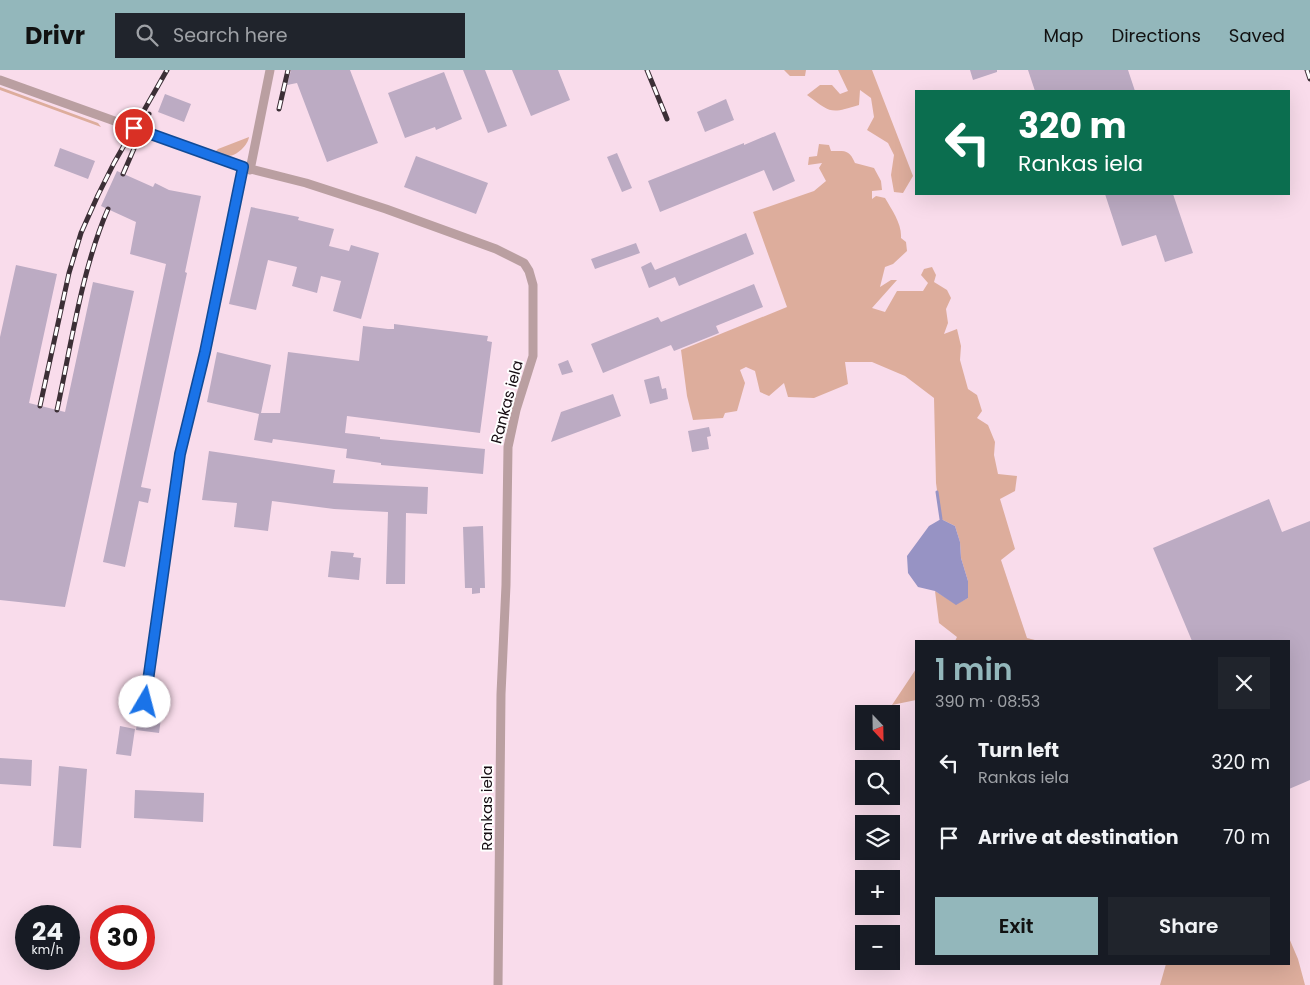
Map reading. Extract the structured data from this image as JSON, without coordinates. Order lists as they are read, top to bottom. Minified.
{"streets":{"street":["Rankas iela"]},"north":"bottom","page":{"header":"Drivr","search":"Search here","nav":["Map","Directions","Saved"],"turn":["320 m","Rankas iela"],"heading":["1 min","390 m · 08:53"],"map_buttons":["+","−"],"list":[{"name":"Turn left","note":"Rankas iela","value":"320 m"},{"name":"Arrive at destination","value":"70 m"}],"buttons":["Exit","Share"],"speed":"24 km/h","limit":"30"}}
